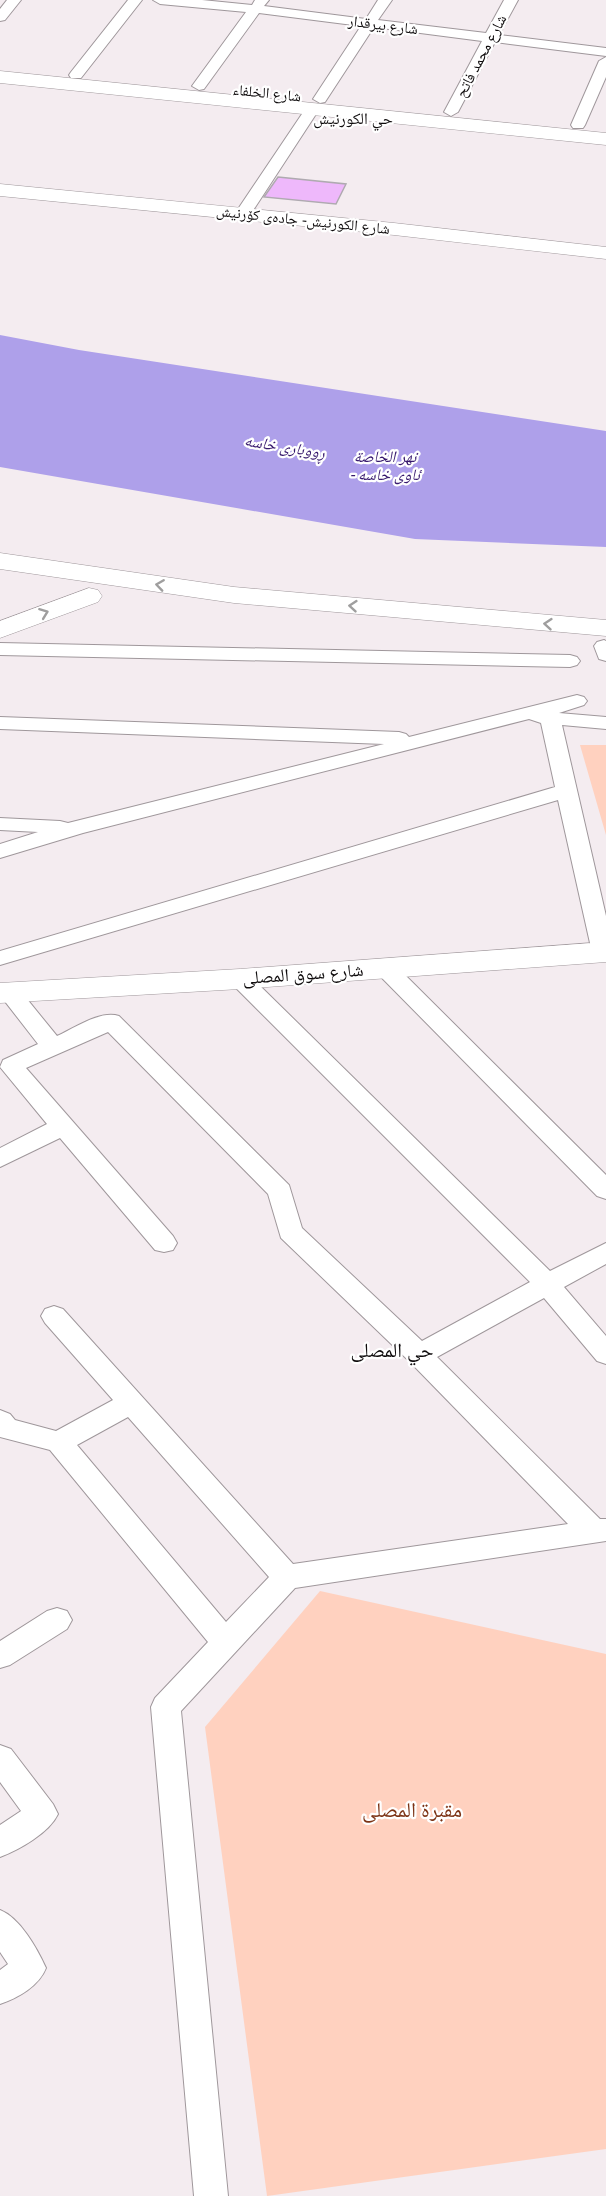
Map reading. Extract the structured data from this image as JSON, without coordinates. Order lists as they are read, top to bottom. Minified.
{"streets":{"street":["شارع بيرقدار","شارع محمد فاتح","شارع الخلفاء","شارع الكورنيش - جادەی کۆرنیش","شارع سوق المصلى"]},"crossings":[["شارع بيرقدار","شارع محمد فاتح"],["شارع محمد فاتح","شارع الخلفاء"]],"districts":["حي الكورنيش","حي المصلى"],"water":["ڕووباری خاسە","نهر الخاصة - ئاوی خاسە"],"parks":["مقبرة المصلى"]}
